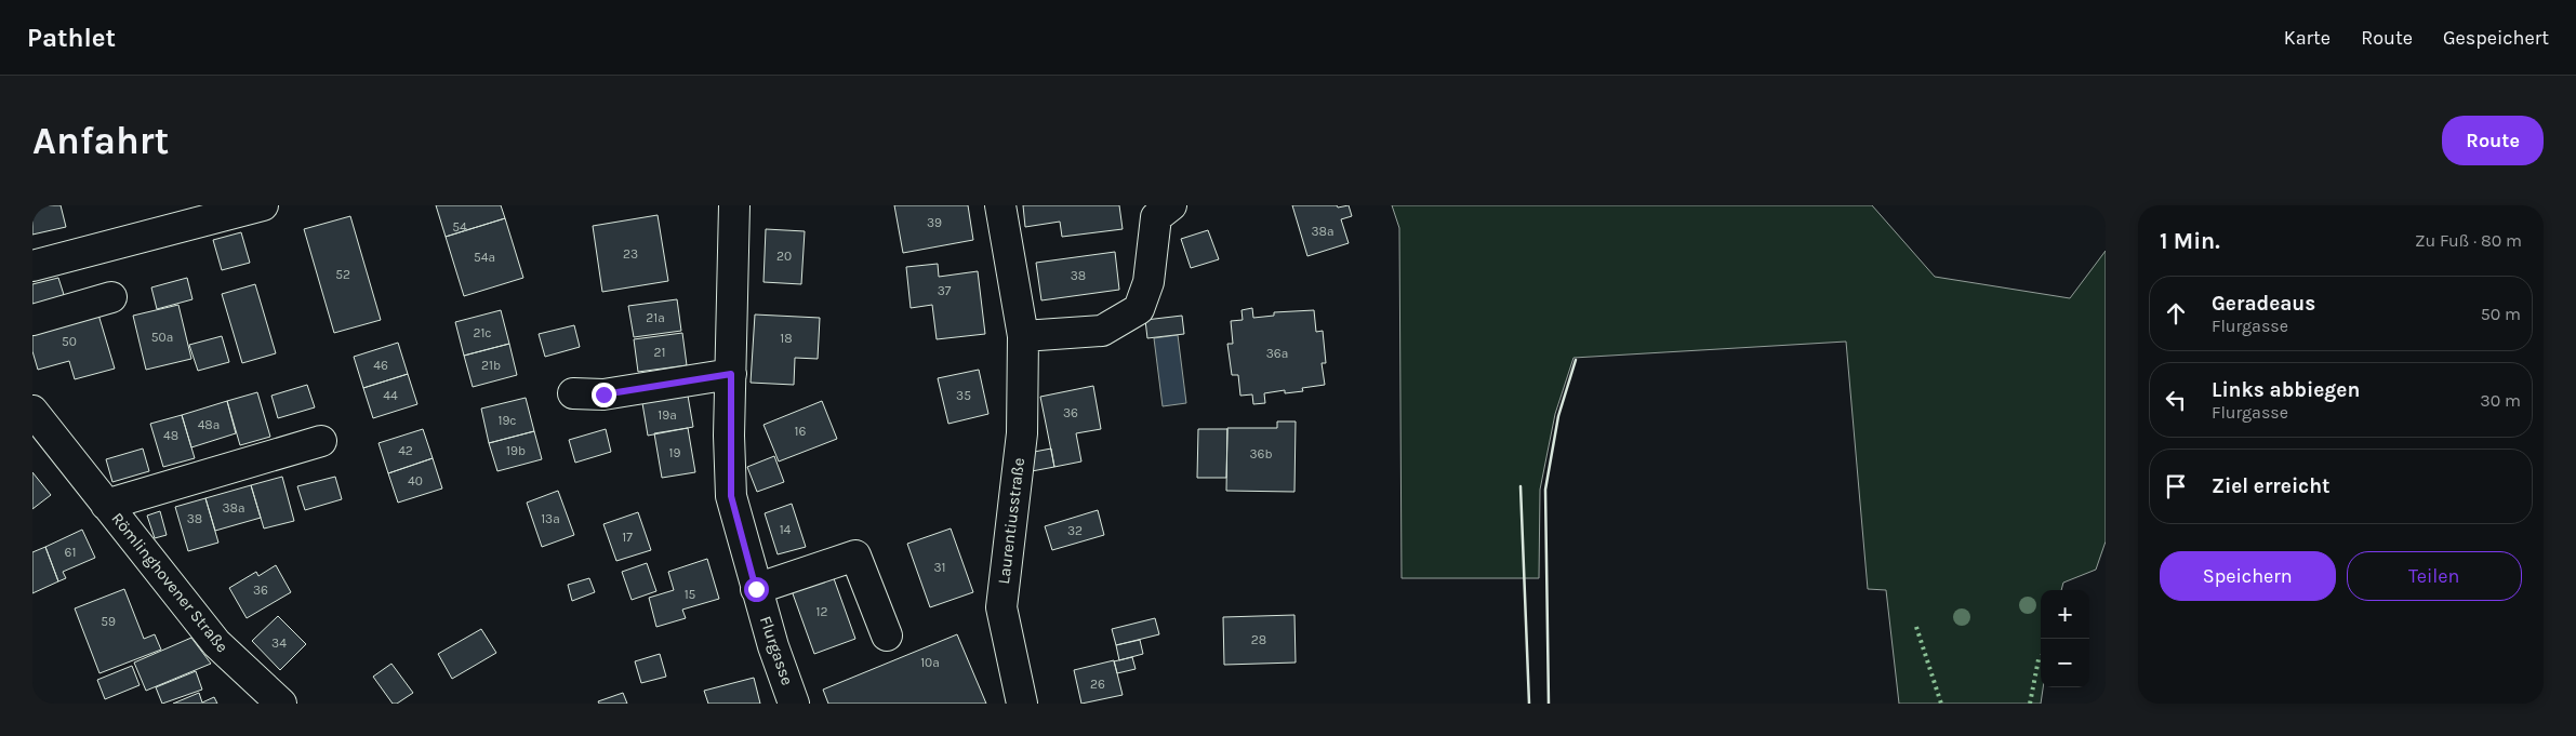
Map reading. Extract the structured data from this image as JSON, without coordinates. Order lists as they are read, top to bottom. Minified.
{"streets":{"street":["Laurentiusstraße","Römlinghovener Straße","Flurgasse"]},"house_numbers":["39","54","38a","23","20","54a","52","38","37","21a","21c","50a","18","50","21","36a","46","21b","44","35","36","19a","19c","48a","16","48","42","19b","19","36b","40","38a","38","13a","14","32","17","61","31","36","15","12","59","28","34","10a","26"],"page":{"header":"Pathlet","nav":["Karte","Route","Gespeichert"],"buttons":["Route",["Speichern","Teilen"]],"title":"Anfahrt","heading":["1 Min.","Zu Fuß · 80 m"],"list":[["Geradeaus","Flurgasse","50 m"],["Links abbiegen","Flurgasse","30 m"],"Ziel erreicht"],"map_buttons":["+","−"]}}
